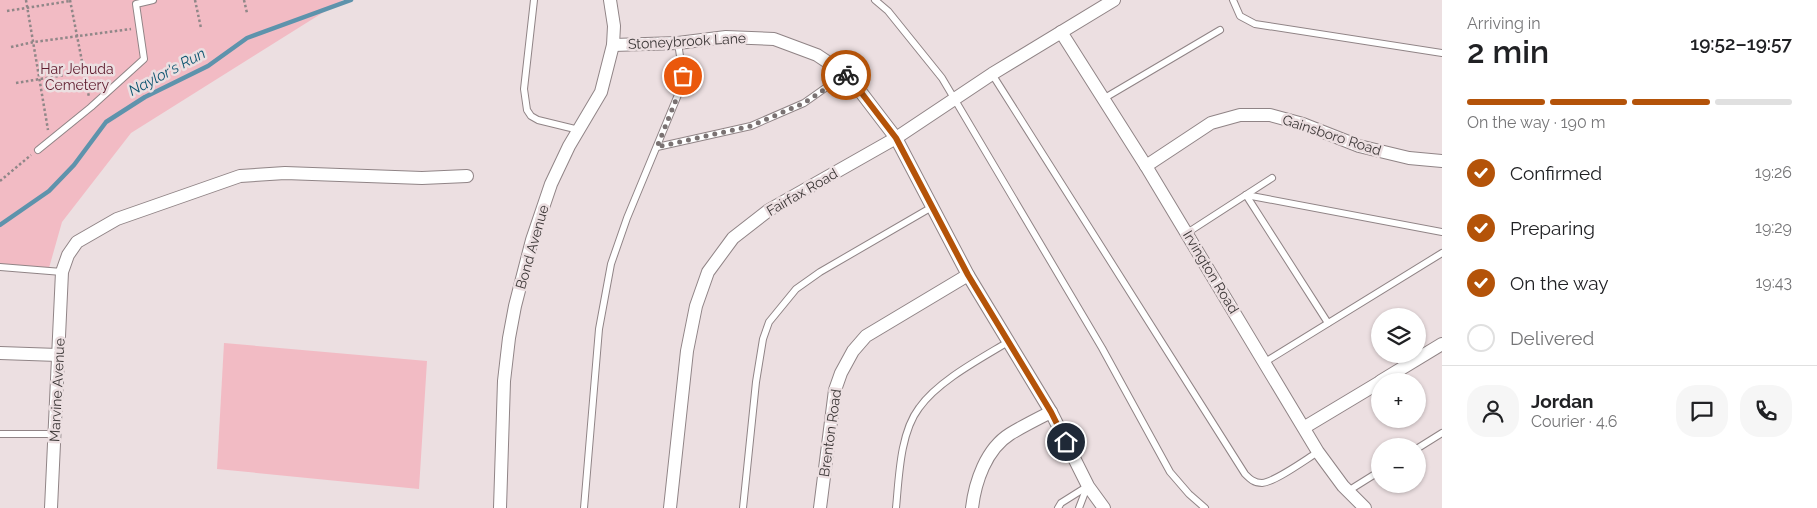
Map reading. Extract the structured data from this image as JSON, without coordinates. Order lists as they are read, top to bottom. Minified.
{"streets":{"street":["Stoneybrook Lane","Gainsboro Road","Fairfax Road","Bond Avenue","Irvington Road","Marvine Avenue","Brenton Road"]},"crossings":[["Stoneybrook Lane","Fairfax Road"],["Stoneybrook Lane","Bond Avenue"],["Stoneybrook Lane","Brenton Road"],["Gainsboro Road","Irvington Road"],["Fairfax Road","Irvington Road"]],"water":["Naylor's Run"],"parks":["Har Jehuda Cemetery"],"page":{"heading":["2 min","Arriving in","19:52–19:57"],"panel":["Jordan","Courier · 4.6"],"bar":"On the way · 190 m","list":[["Confirmed","19:26"],["Preparing","19:29"],["On the way","19:43"],"Delivered"],"map_buttons":["+","−"]}}
